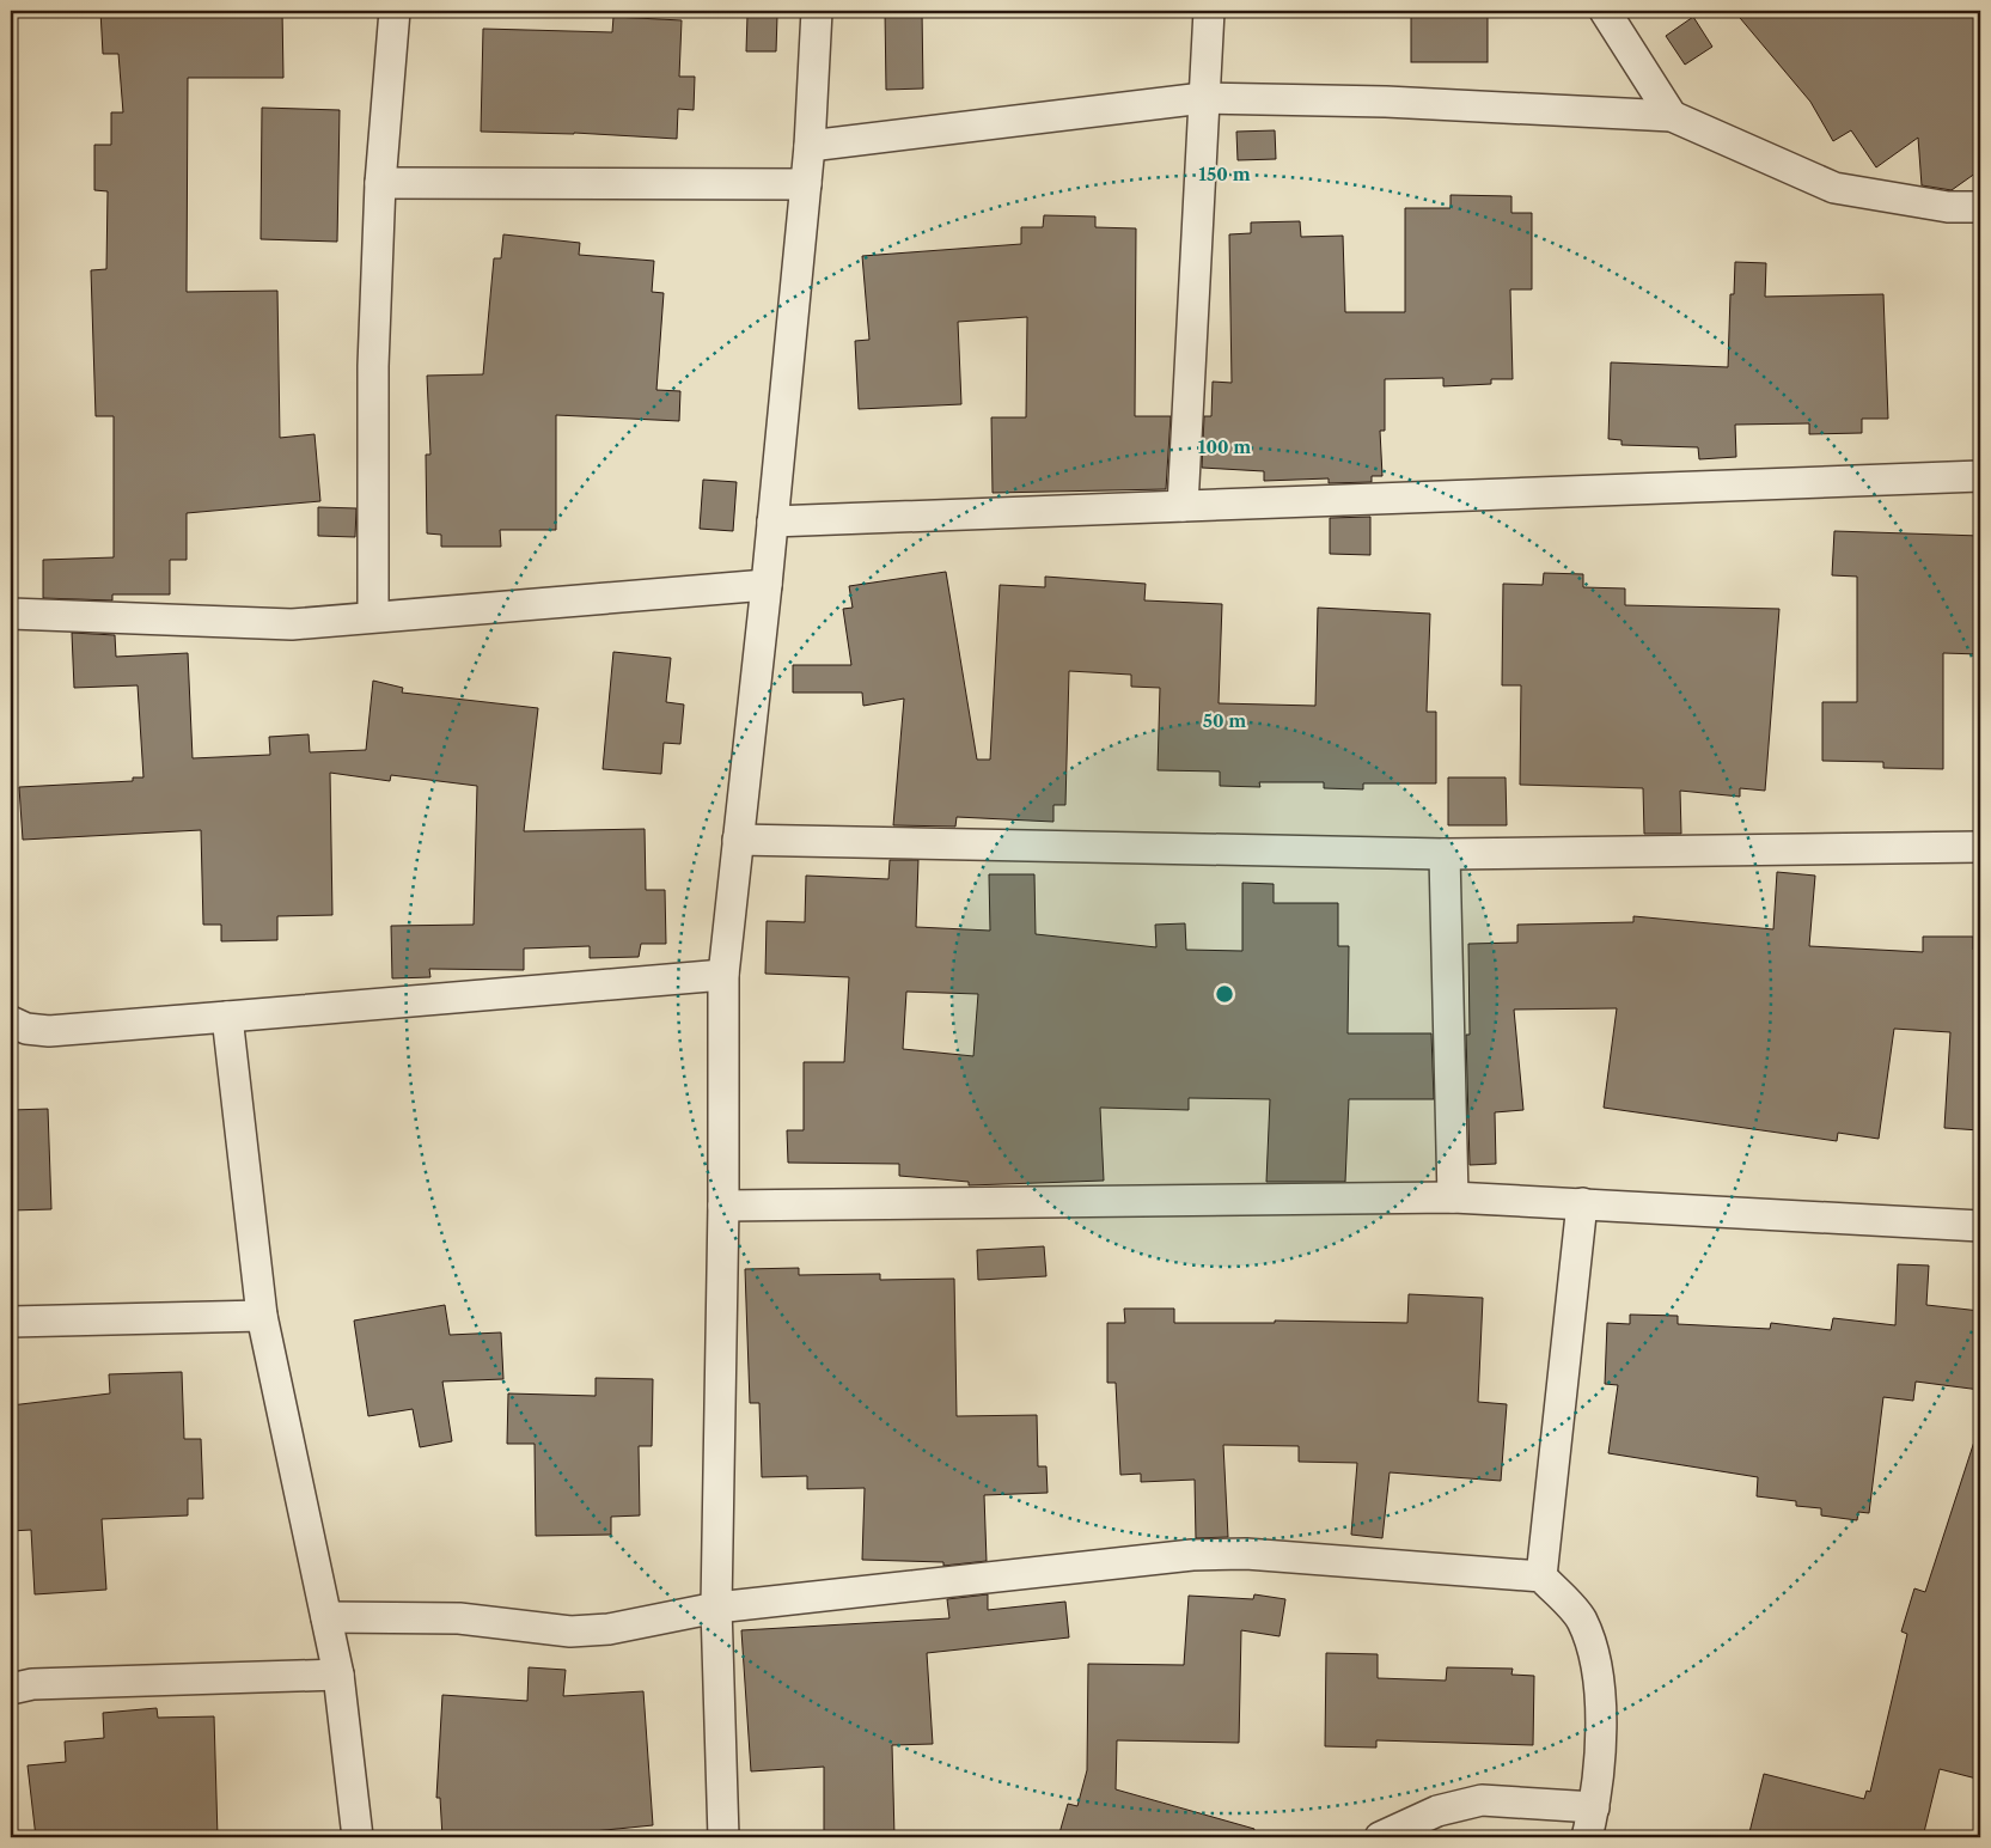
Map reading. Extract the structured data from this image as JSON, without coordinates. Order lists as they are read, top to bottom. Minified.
{"rings":["150 m","100 m","50 m"]}
